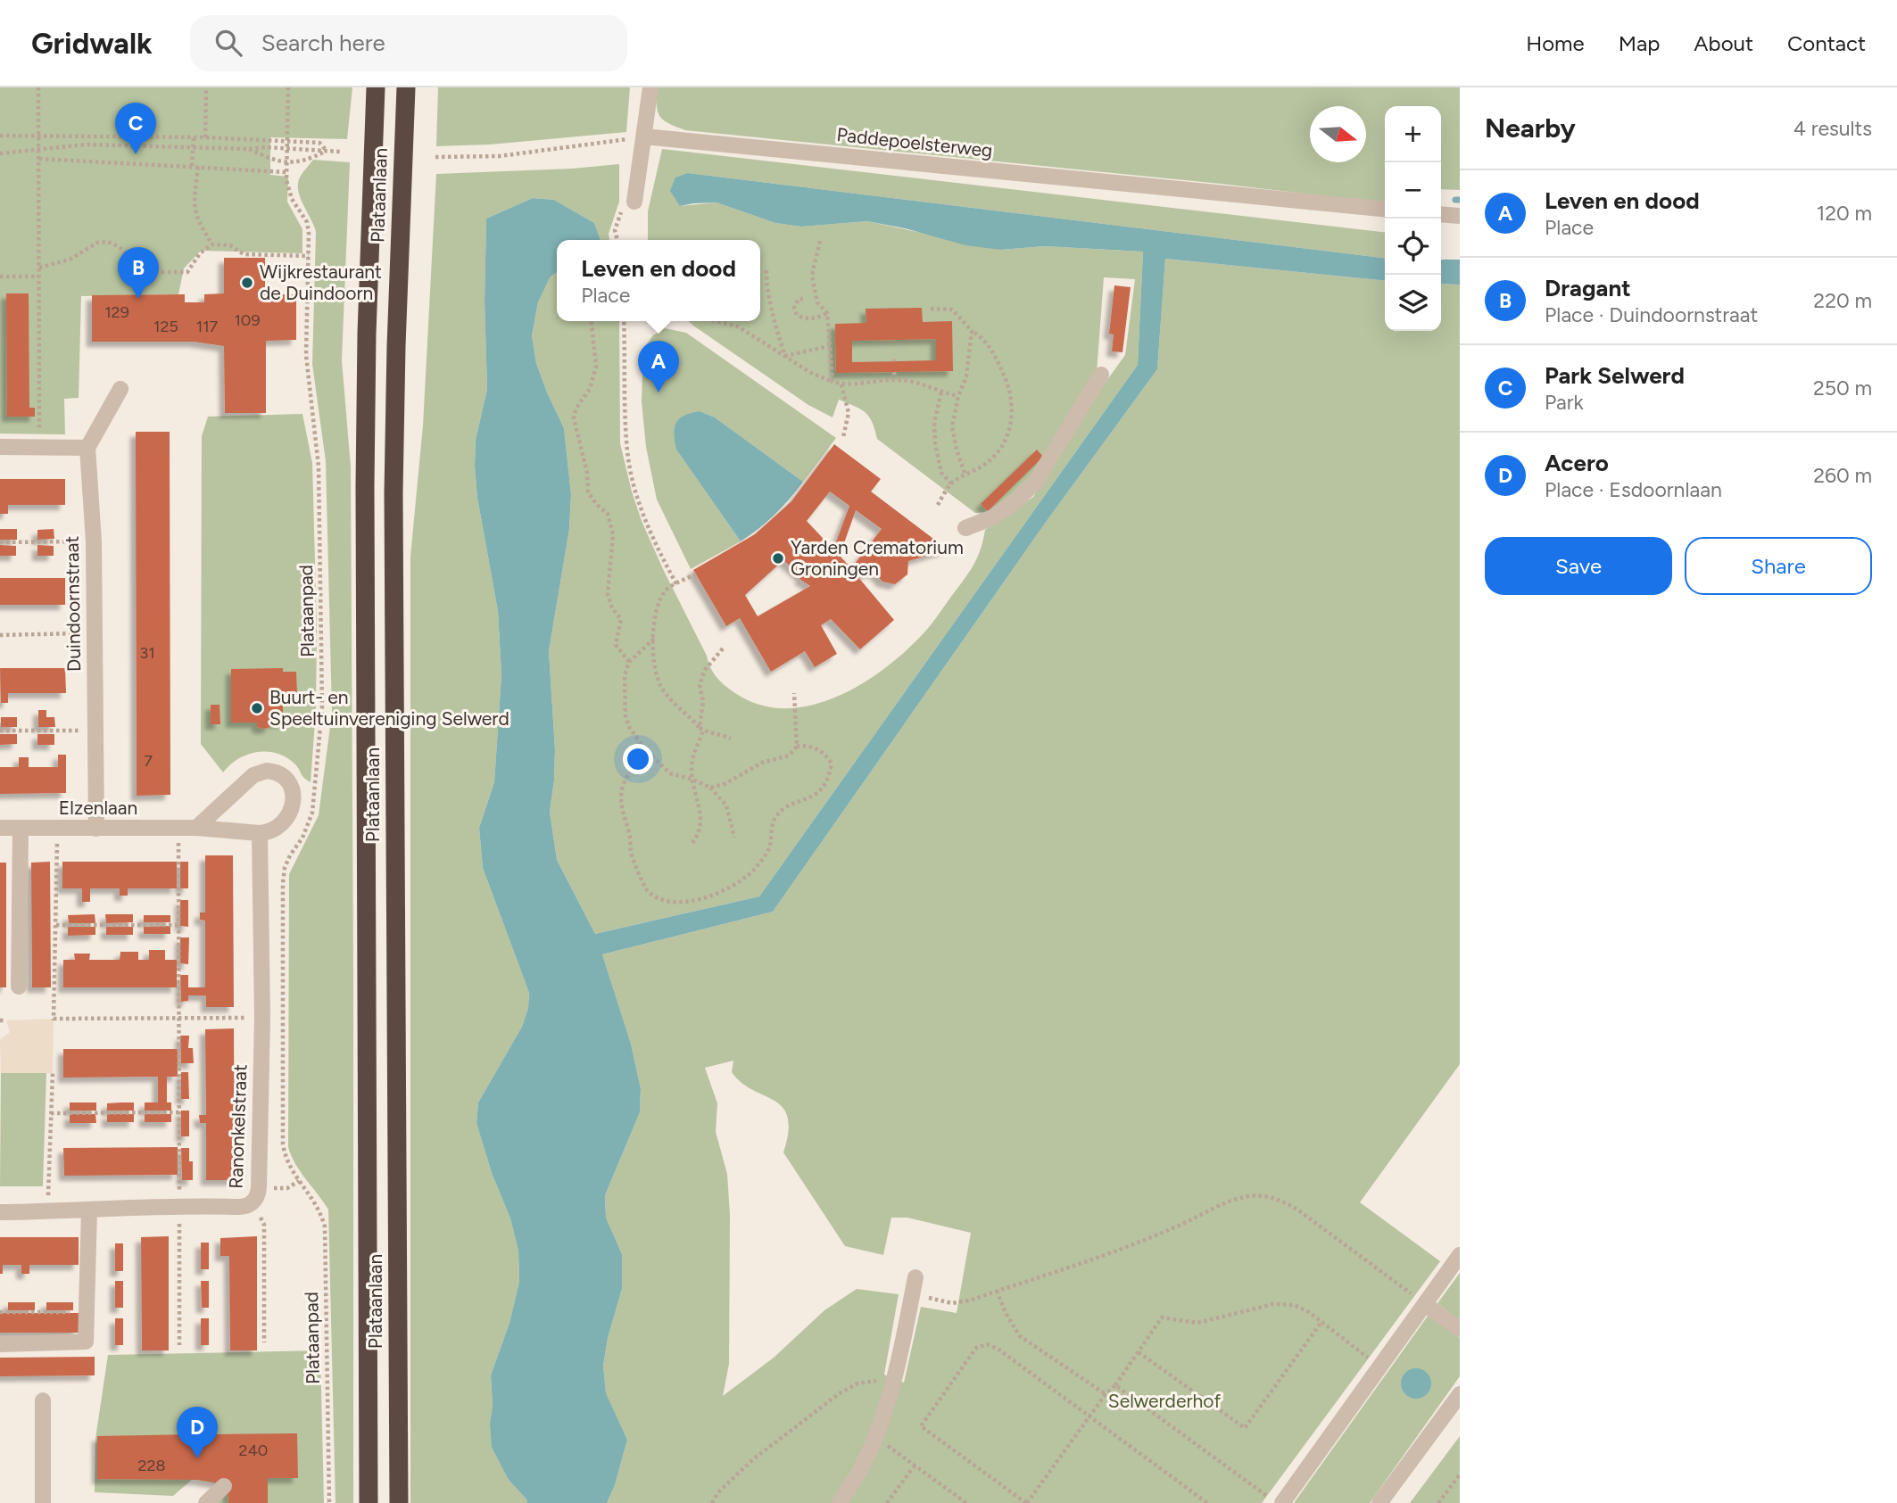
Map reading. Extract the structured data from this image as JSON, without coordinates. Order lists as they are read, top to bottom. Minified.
{"streets":{"highway":["Plataanlaan"],"street":["Paddepoelsterweg","Duindoornstraat","Elzenlaan","Ranonkelstraat"],"path":["Plataanpad"]},"crossings":[["Duindoornstraat","Elzenlaan"],["Elzenlaan","Ranonkelstraat"]],"parks":["Selwerderhof"],"places":["Wijkrestaurant de Duindoorn","Yarden Crematorium Groningen","Buurt- en Speeltuinvereniging Selwerd"],"house_numbers":["129","109","125","117","31","7","240","228"],"north":"right","page":{"header":"Gridwalk","search":"Search here","nav":["Home","Map","About","Contact"],"heading":["Nearby","4 results"],"pins":["C","B","A","D"],"map_buttons":["+","−"],"list":[{"mark":"A","name":"Leven en dood","note":"Place","value":"120 m"},{"mark":"B","name":"Dragant","note":"Place · Duindoornstraat","value":"220 m"},{"mark":"C","name":"Park Selwerd","note":"Park","value":"250 m"},{"mark":"D","name":"Acero","note":"Place · Esdoornlaan","value":"260 m"}],"popup":["Leven en dood","Place"],"buttons":["Save","Share"]}}
